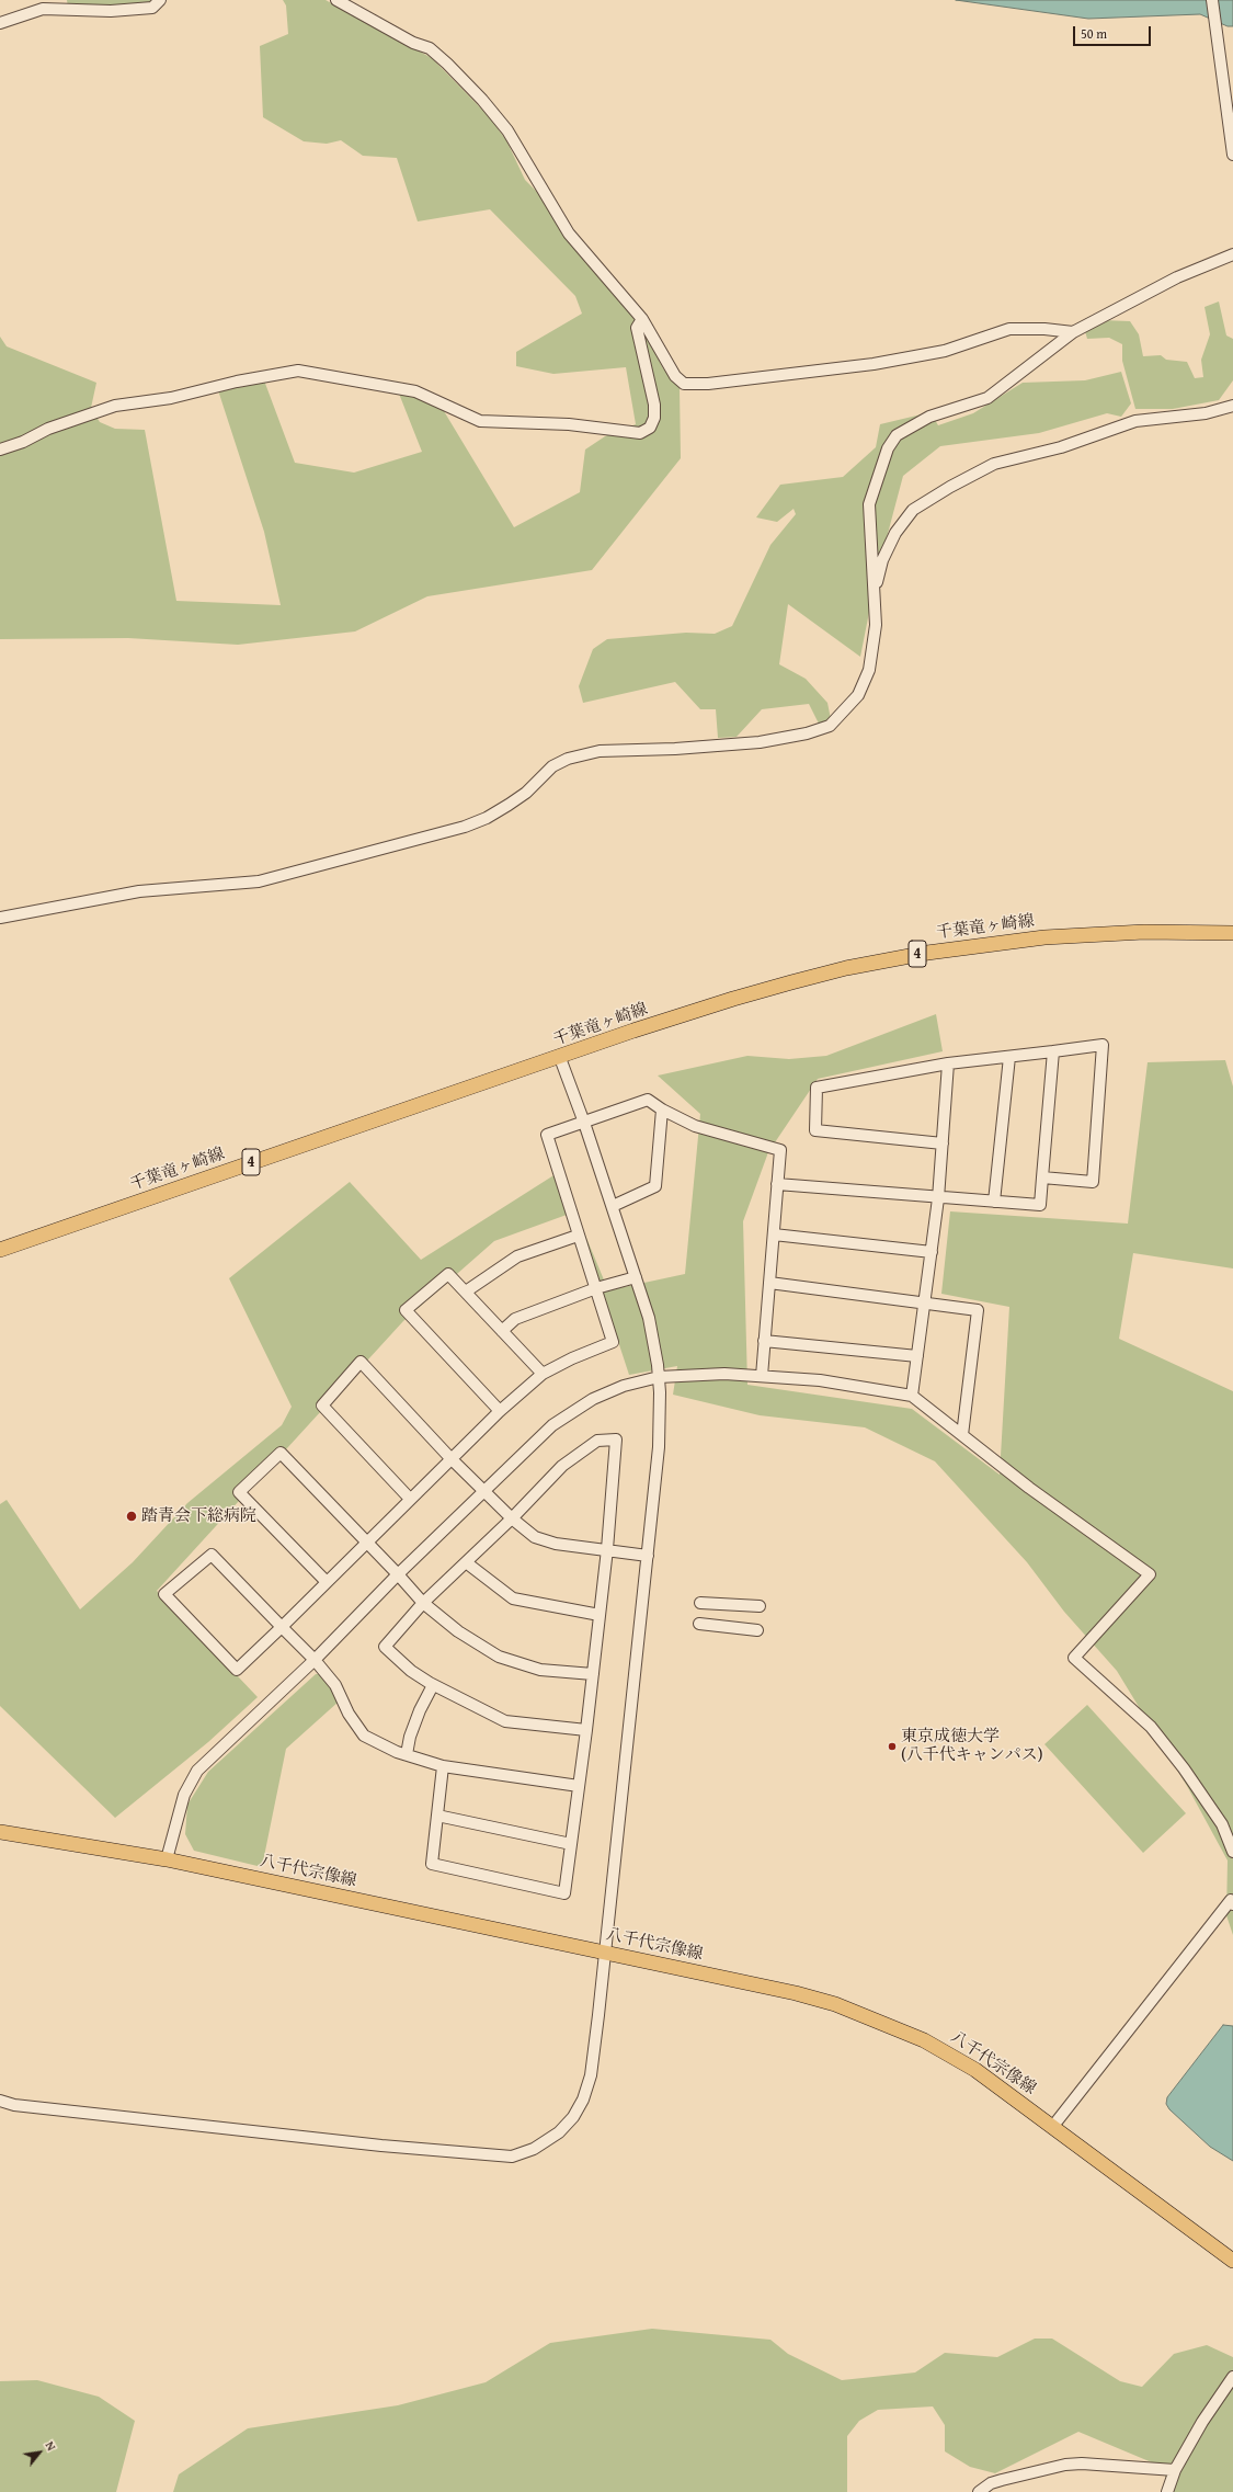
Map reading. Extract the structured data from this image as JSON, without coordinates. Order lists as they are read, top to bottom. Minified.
{"streets":{"main road":["千葉竜ヶ崎線","4","八千代宗像線"]},"places":["踏青会下総病院","東京成徳大学 (八千代キャンパス)"],"scale_bar":"50 m","north":"top right"}
